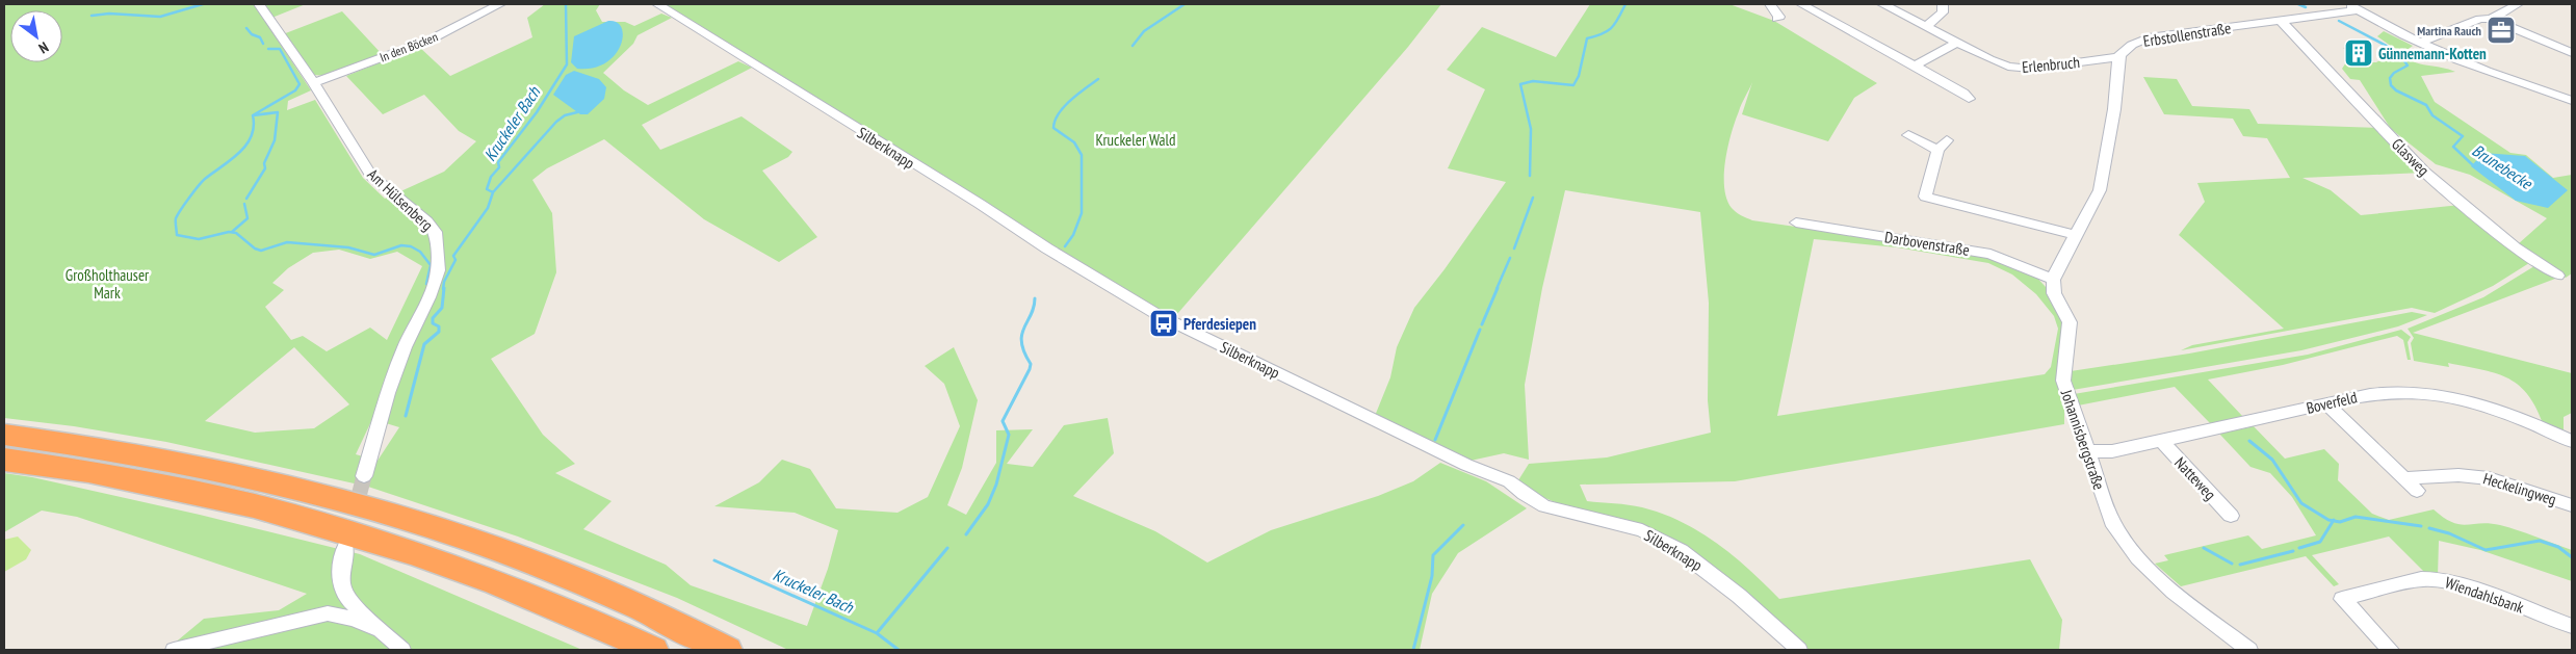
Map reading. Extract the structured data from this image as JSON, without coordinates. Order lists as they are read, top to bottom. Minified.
{"streets":{"street":["Erbstollenstraße","In den Böcken","Erlenbruch","Silberknapp","Glasweg","Am Hülsenberg","Darbovenstraße","Boverfeld","Johannisbergstraße","Natteweg","Heckelingweg","Wiendahlsbank"]},"crossings":[["Erbstollenstraße","Erlenbruch"],["Erbstollenstraße","Glasweg"],["In den Böcken","Am Hülsenberg"],["Darbovenstraße","Johannisbergstraße"],["Boverfeld","Johannisbergstraße"],["Boverfeld","Natteweg"]],"water":["Kruckeler Bach","Brunebecke"],"parks":["Kruckeler Wald","Großholthauser Mark"],"places":{"office":["Martina Rauch"],"building":["Günnemann-Kotten"],"bus stop":["Pferdesiepen"]},"north":"bottom right"}
